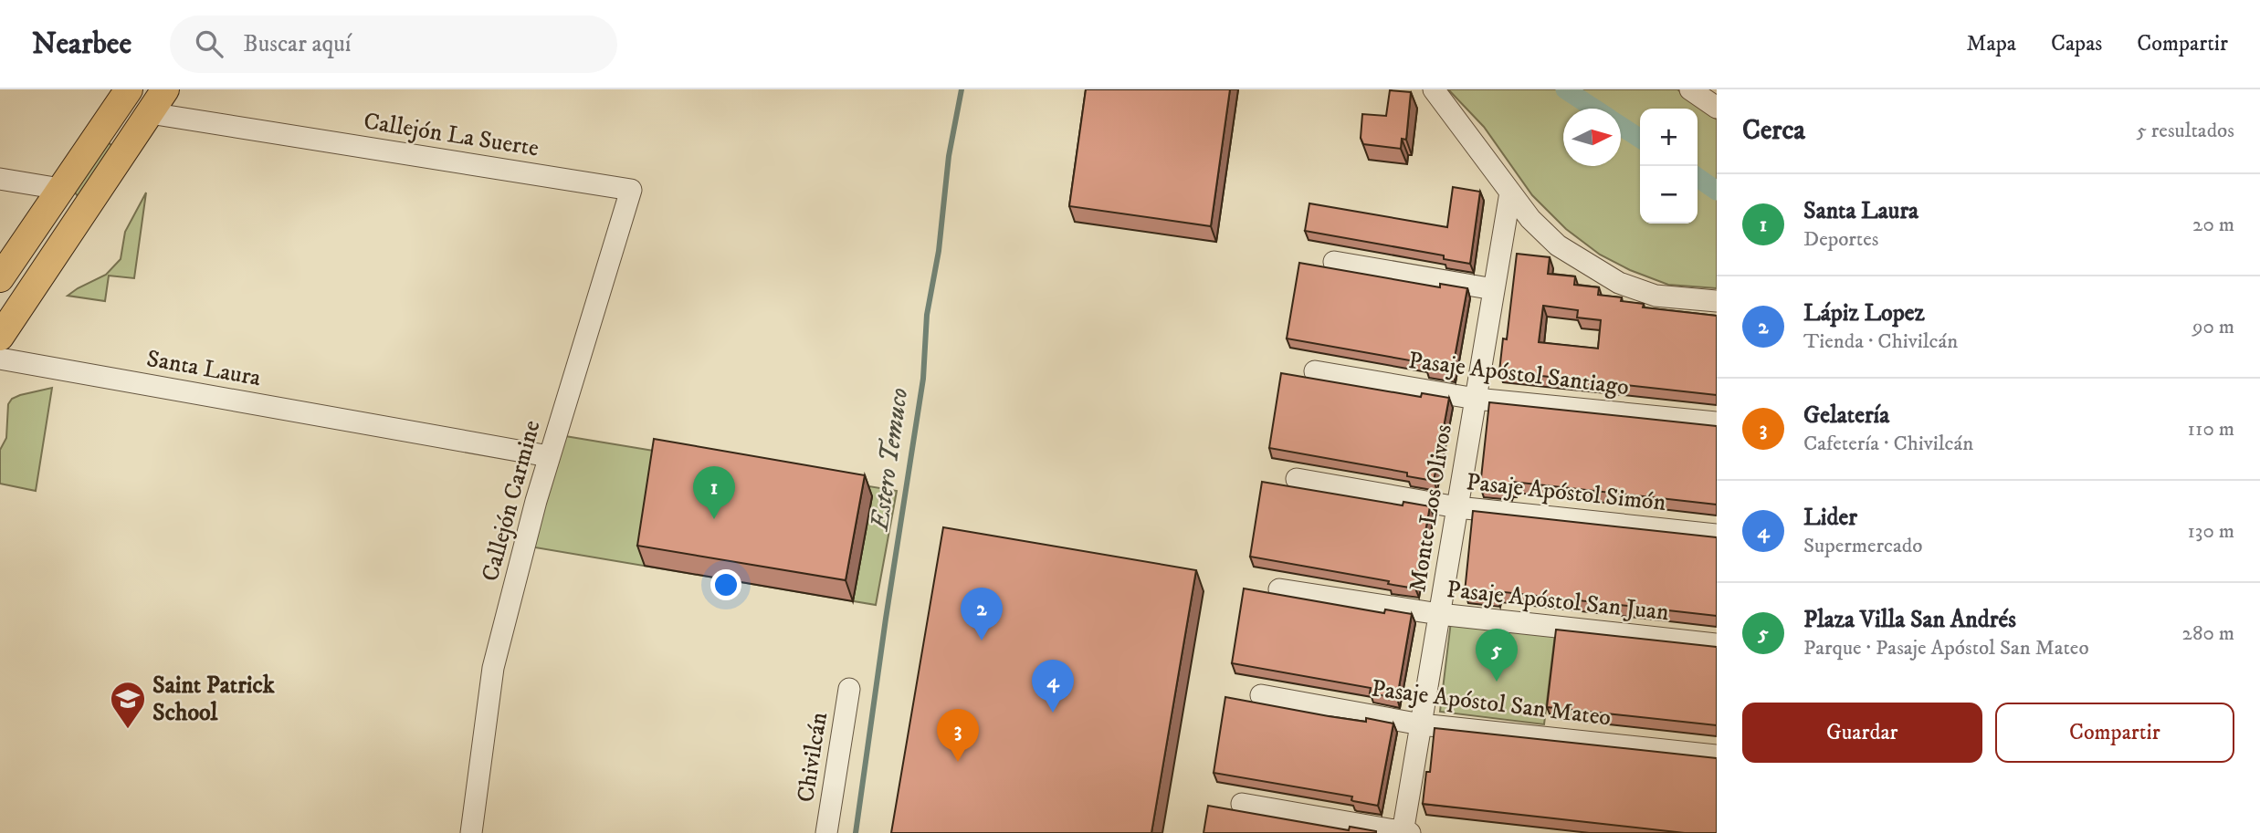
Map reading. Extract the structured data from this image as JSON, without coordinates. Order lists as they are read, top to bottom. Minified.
{"streets":{"street":["Callejón La Suerte","Santa Laura","Pasaje Apóstol Santiago","Pasaje Apóstol Simón","Callejón Carmine","Monte Los Olivos","Pasaje Apóstol San Juan","Pasaje Apóstol San Mateo","Chivilcán"]},"crossings":[["Callejón La Suerte","Callejón Carmine"],["Santa Laura","Callejón Carmine"],["Pasaje Apóstol Santiago","Monte Los Olivos"],["Pasaje Apóstol Simón","Monte Los Olivos"],["Monte Los Olivos","Pasaje Apóstol San Juan"],["Monte Los Olivos","Pasaje Apóstol San Mateo"]],"water":["Estero Temuco"],"places":{"school or university":["Saint Patrick School"]},"north":"right","page":{"header":"Nearbee","search":"Buscar aquí","nav":["Mapa","Capas","Compartir"],"heading":["Cerca","5 resultados"],"map_buttons":["+","−"],"list":[{"mark":"1","name":"Santa Laura","note":"Deportes","value":"20 m"},{"mark":"2","name":"Lápiz Lopez","note":"Tienda · Chivilcán","value":"90 m"},{"mark":"3","name":"Gelatería","note":"Cafetería · Chivilcán","value":"110 m"},{"mark":"4","name":"Lider","note":"Supermercado","value":"130 m"},{"mark":"5","name":"Plaza Villa San Andrés","note":"Parque · Pasaje Apóstol San Mateo","value":"280 m"}],"pins":["1","2","5","4","3"],"buttons":["Guardar","Compartir"]}}
